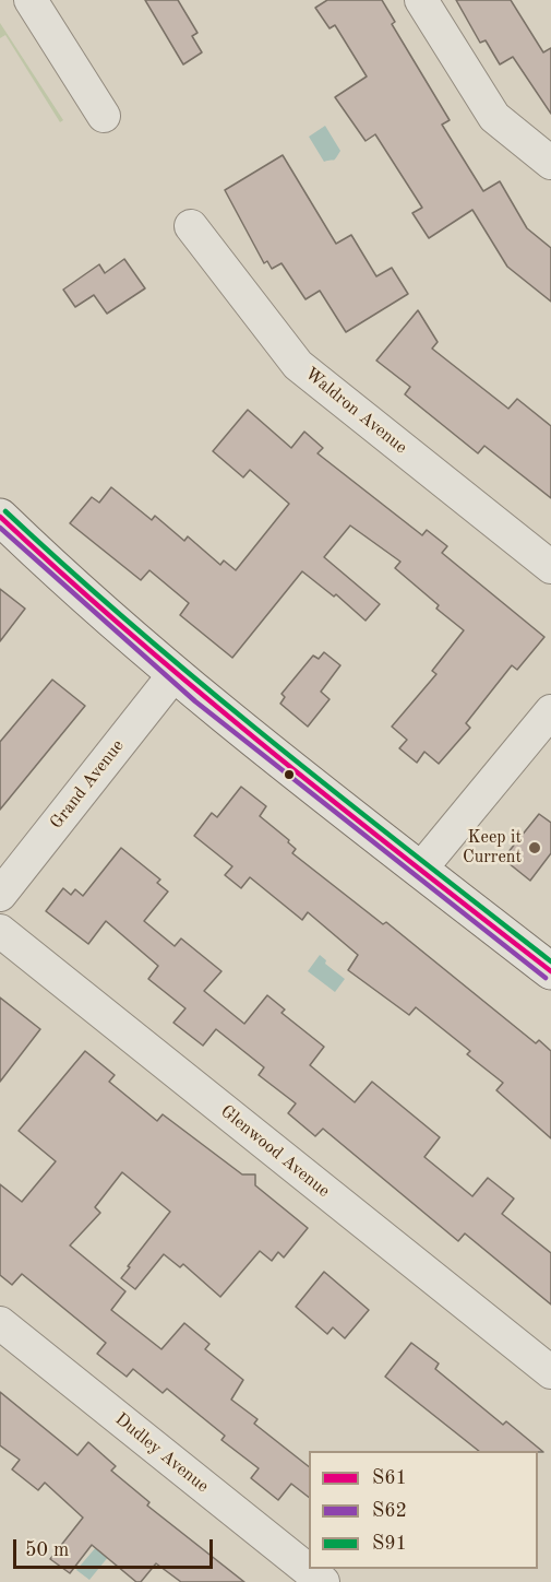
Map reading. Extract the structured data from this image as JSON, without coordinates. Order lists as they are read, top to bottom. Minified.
{"streets":{"street":["Waldron Avenue","Grand Avenue","Glenwood Avenue","Dudley Avenue"]},"places":["Keep it Current"],"lines":["transit line S91","transit line S61","transit line S62"],"legend":["S61","S62","S91"],"scale_bar":"50 m"}
